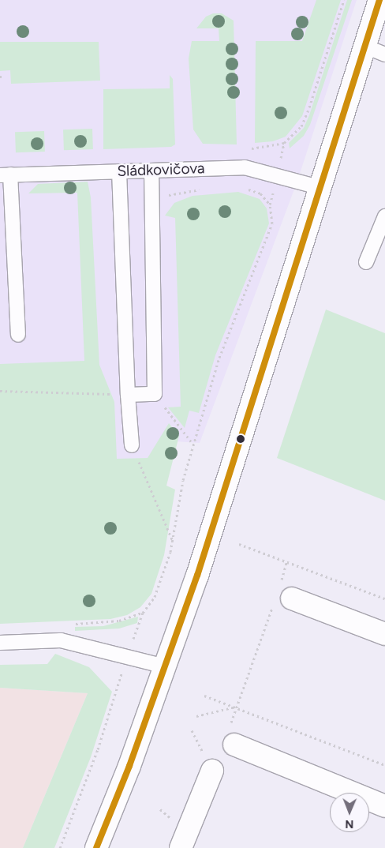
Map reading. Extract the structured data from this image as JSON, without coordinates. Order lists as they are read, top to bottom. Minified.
{"streets":{"lane":["Sládkovičova"]},"north":"bottom"}
